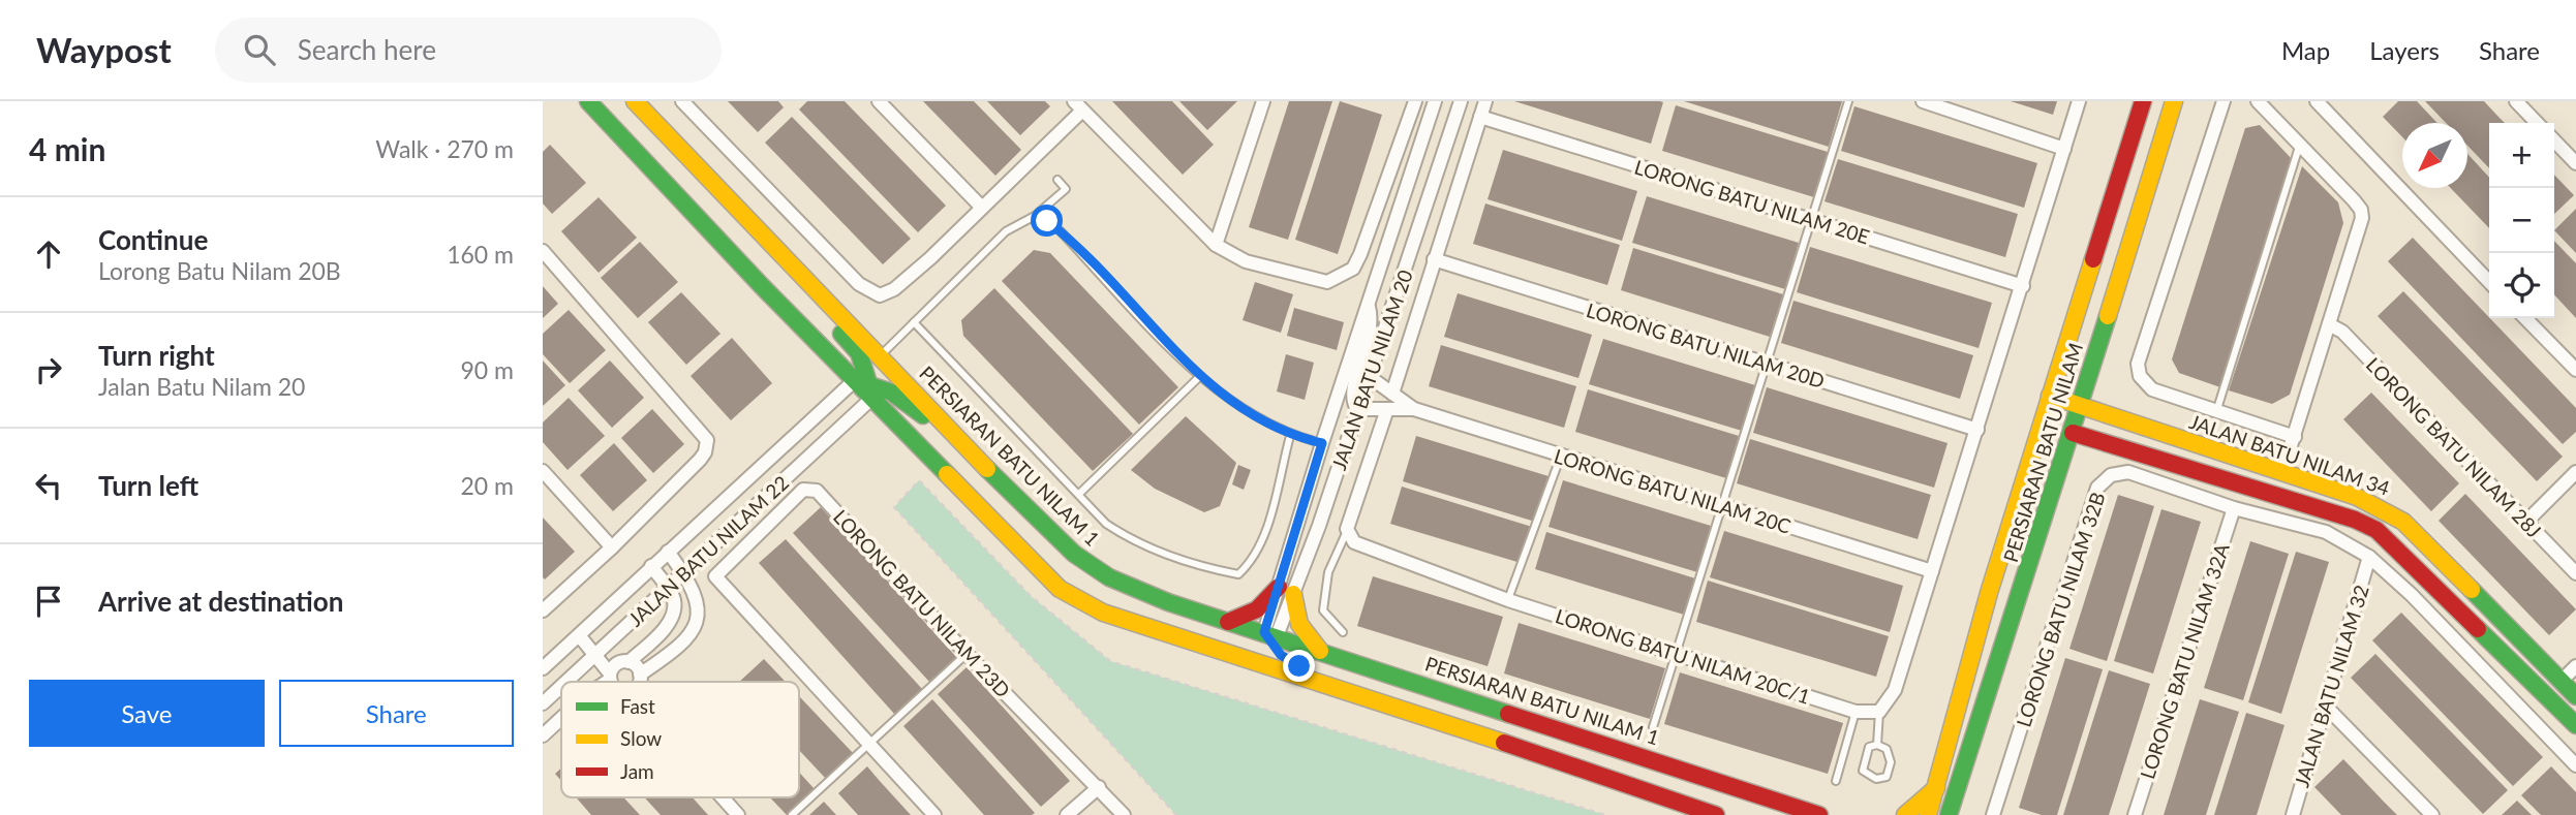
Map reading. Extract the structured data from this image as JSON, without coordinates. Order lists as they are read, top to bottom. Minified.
{"streets":{"main road":["PERSIARAN BATU NILAM","JALAN BATU NILAM 34","PERSIARAN BATU NILAM 1"],"street":["LORONG BATU NILAM 20E","LORONG BATU NILAM 20D","JALAN BATU NILAM 20","LORONG BATU NILAM 28J","LORONG BATU NILAM 20C","JALAN BATU NILAM 22","LORONG BATU NILAM 23D","LORONG BATU NILAM 32B","LORONG BATU NILAM 20C/1","LORONG BATU NILAM 32A","JALAN BATU NILAM 32"]},"crossings":[["JALAN BATU NILAM 20","PERSIARAN BATU NILAM 1"],["PERSIARAN BATU NILAM","JALAN BATU NILAM 34"],["LORONG BATU NILAM 32B","LORONG BATU NILAM 32A"],["LORONG BATU NILAM 32B","JALAN BATU NILAM 32"]],"legend":["Fast","Slow","Jam"],"north":"bottom left","page":{"header":"Waypost","search":"Search here","nav":["Map","Layers","Share"],"heading":["4 min","Walk · 270 m"],"map_buttons":["+","−"],"list":[["Continue","Lorong Batu Nilam 20B","160 m"],["Turn right","Jalan Batu Nilam 20","90 m"],["Turn left","20 m"],"Arrive at destination"],"buttons":["Save","Share"]}}
